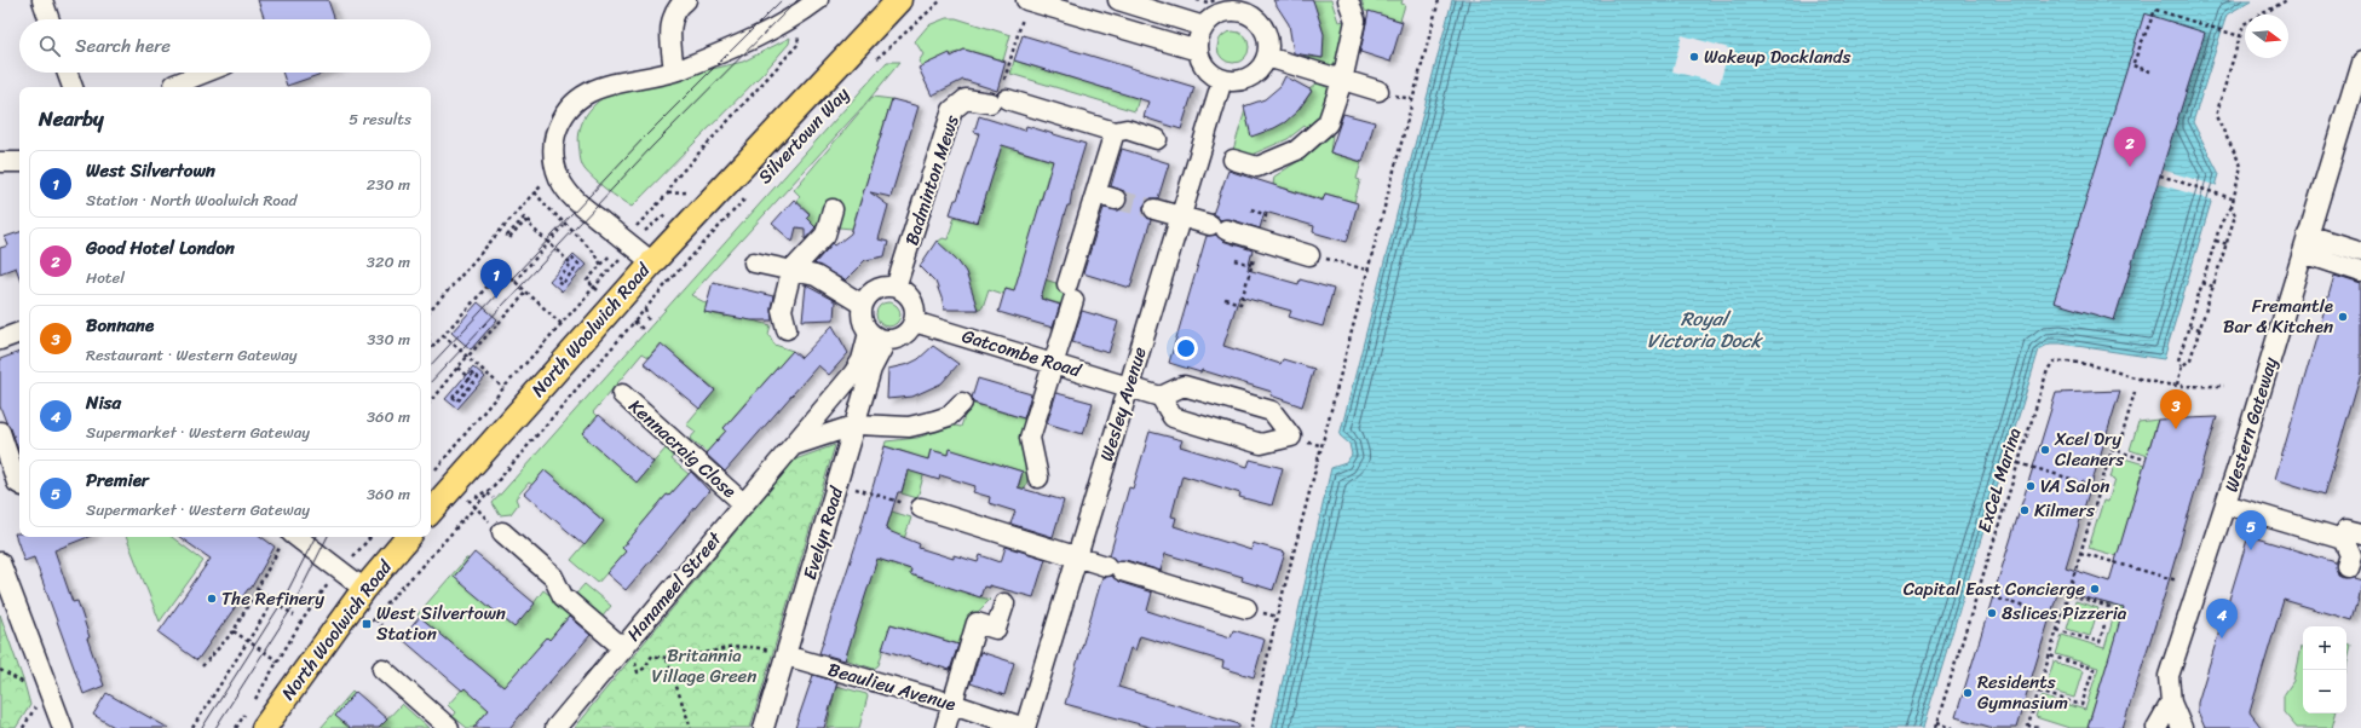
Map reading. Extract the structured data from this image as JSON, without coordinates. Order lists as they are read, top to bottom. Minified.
{"streets":{"main road":["Silvertown Way","North Woolwich Road"],"street":["Badminton Mews","Gatcombe Road","Wesley Avenue","Western Gateway","Kennacraig Close","Evelyn Road","Hanameel Street","Beaulieu Avenue"],"path":["ExCeL Marina"]},"crossings":[["Silvertown Way","North Woolwich Road"],["Badminton Mews","Gatcombe Road"],["Badminton Mews","Evelyn Road"],["Badminton Mews","Hanameel Street"],["Gatcombe Road","Wesley Avenue"],["Gatcombe Road","Evelyn Road"],["Gatcombe Road","Hanameel Street"],["Wesley Avenue","Beaulieu Avenue"],["Kennacraig Close","Hanameel Street"],["Evelyn Road","Hanameel Street"],["Evelyn Road","Beaulieu Avenue"]],"water":["Royal Victoria Dock"],"parks":["Britannia Village Green"],"places":{"other":["Wakeup Docklands","Fremantle Bar & Kitchen","Xcel Dry Cleaners","VA Salon","Kilmers","Capital East Concierge","The Refinery","8slices Pizzeria","Residents Gymnasium"],"transit":["West Silvertown Station"]},"north":"right","page":{"search":"Search here","heading":["Nearby","5 results"],"pins":["2","1","3","5","4"],"list":[{"mark":"1","name":"West Silvertown","note":"Station · North Woolwich Road","value":"230 m"},{"mark":"2","name":"Good Hotel London","note":"Hotel","value":"320 m"},{"mark":"3","name":"Bonnane","note":"Restaurant · Western Gateway","value":"330 m"},{"mark":"4","name":"Nisa","note":"Supermarket · Western Gateway","value":"360 m"},{"mark":"5","name":"Premier","note":"Supermarket · Western Gateway","value":"360 m"}],"map_buttons":["+","−"]}}
